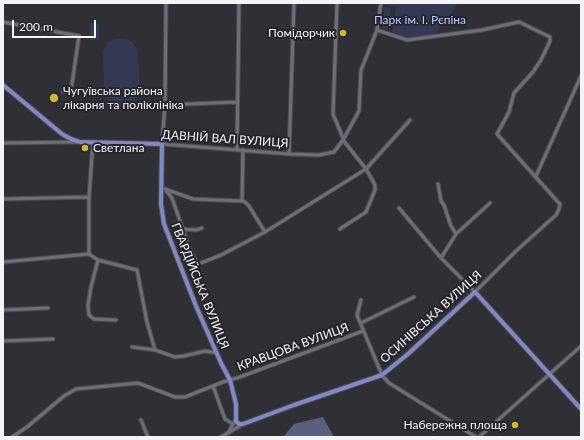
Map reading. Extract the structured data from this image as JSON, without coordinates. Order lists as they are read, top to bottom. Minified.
{"streets":{"main road":["ДАВНІЙ ВАЛ ВУЛИЦЯ","ГВАРДІЙСЬКА ВУЛИЦЯ","ОСИНІВСЬКА ВУЛИЦЯ"],"street":["КРАВЦОВА ВУЛИЦЯ"]},"crossings":[["ДАВНІЙ ВАЛ ВУЛИЦЯ","ГВАРДІЙСЬКА ВУЛИЦЯ"],["ГВАРДІЙСЬКА ВУЛИЦЯ","КРАВЦОВА ВУЛИЦЯ"]],"parks":["Парк ім. І. Рєпіна"],"places":["Помідорчик","Чугуївська района лікарня та поліклініка","Светлана","Набережна площа"],"scale_bar":"200 m"}
